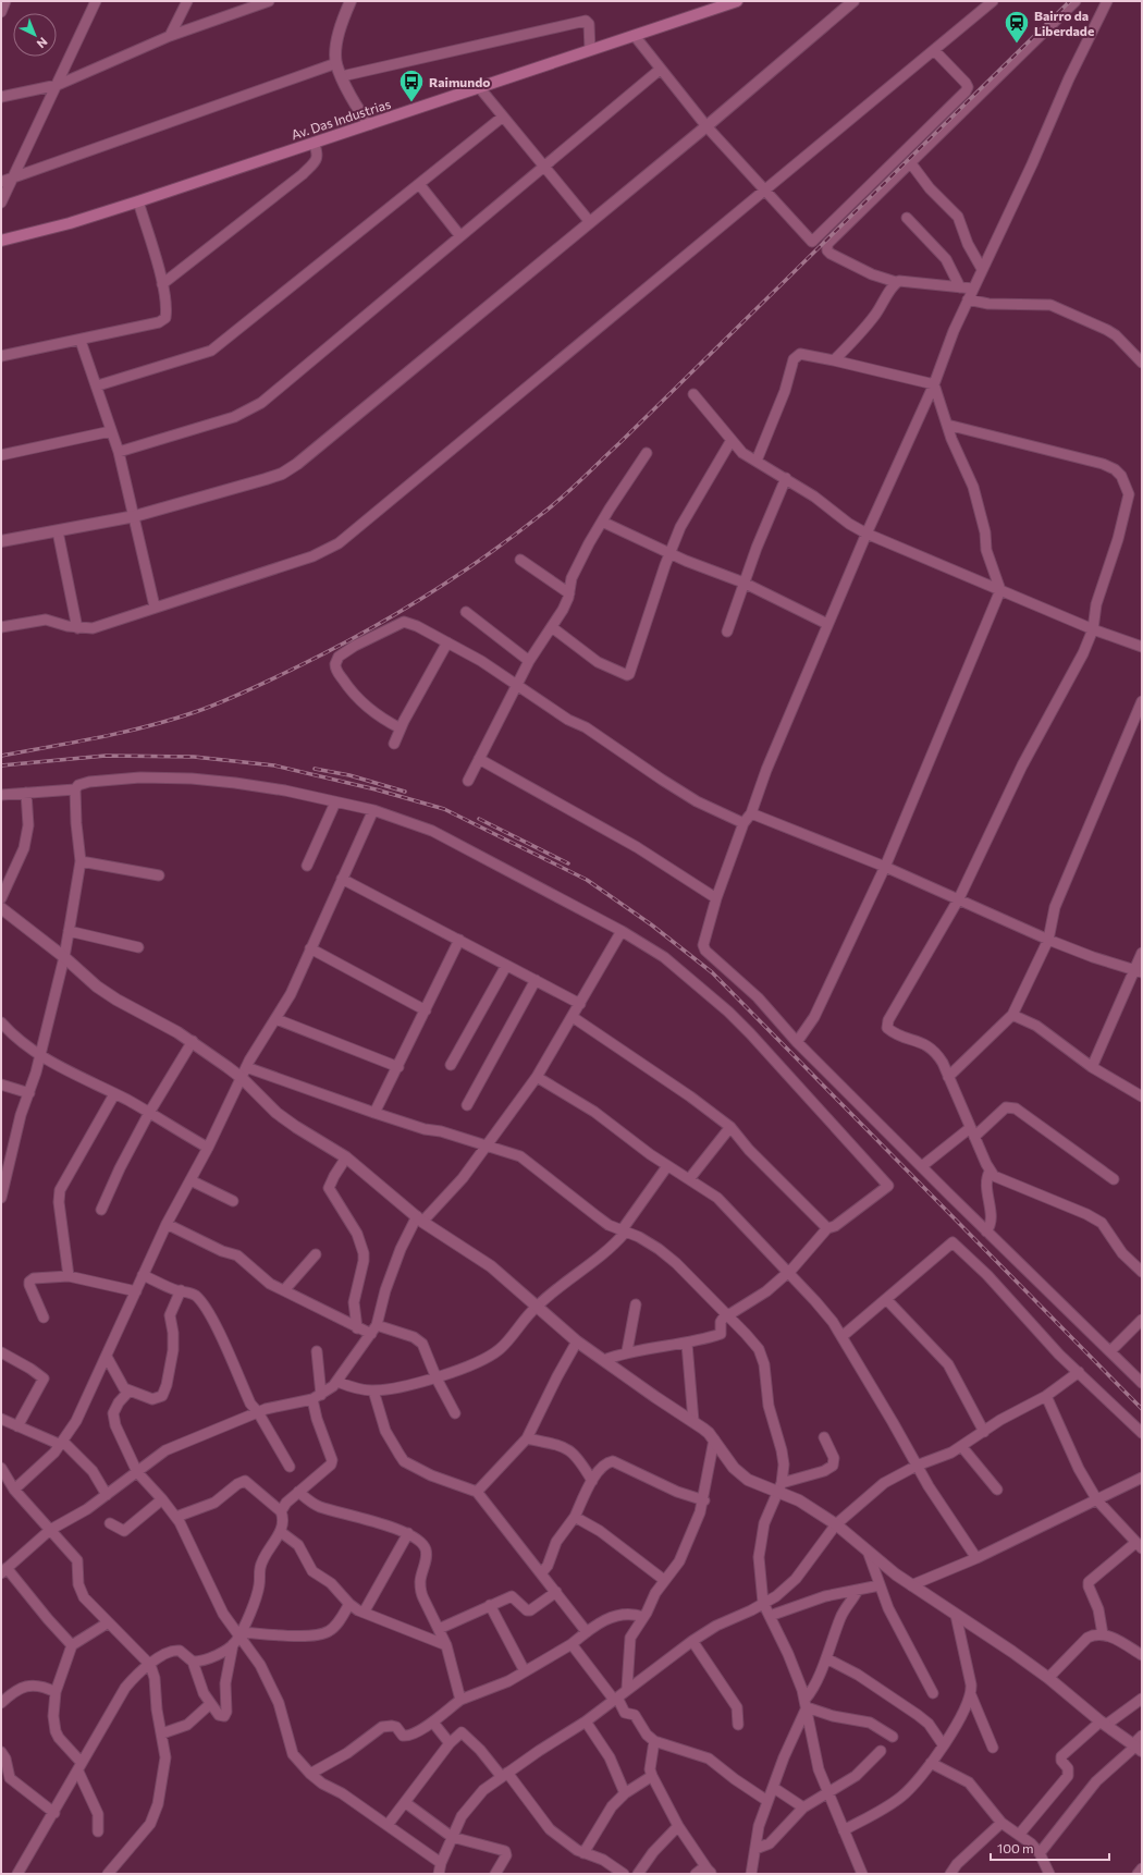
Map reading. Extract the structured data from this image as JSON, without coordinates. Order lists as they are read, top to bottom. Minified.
{"streets":{"main road":["Av. Das Industrias"]},"places":{"station":["Bairro da Liberdade"],"bus stop":["Raimundo"]},"scale_bar":"100 m","north":"bottom right"}
